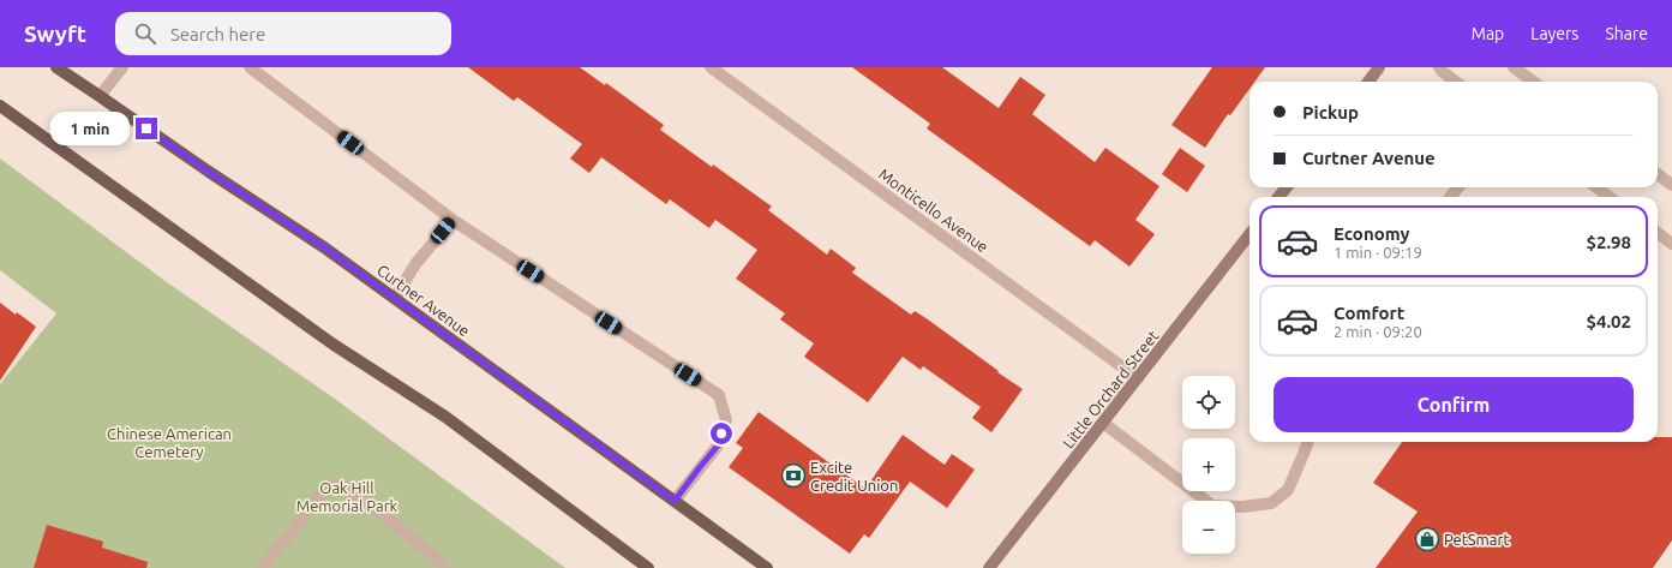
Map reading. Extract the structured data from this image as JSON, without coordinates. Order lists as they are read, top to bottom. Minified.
{"streets":{"main road":["Curtner Avenue"],"street":["Monticello Avenue","Little Orchard Street"]},"crossings":[["Monticello Avenue","Little Orchard Street"]],"parks":["Chinese American Cemetery","Oak Hill Memorial Park"],"places":{"bank":["Excite Credit Union"],"shop":["PetSmart"]},"page":{"header":"Swyft","search":"Search here","nav":["Map","Layers","Share"],"banner":["Pickup","Curtner Avenue"],"bubble":"1 min","list":[{"name":"Economy","note":"1 min · 09:19","value":"$2.98"},{"name":"Comfort","note":"2 min · 09:20","value":"$4.02"}],"buttons":"Confirm","map_buttons":["+","−"]}}
